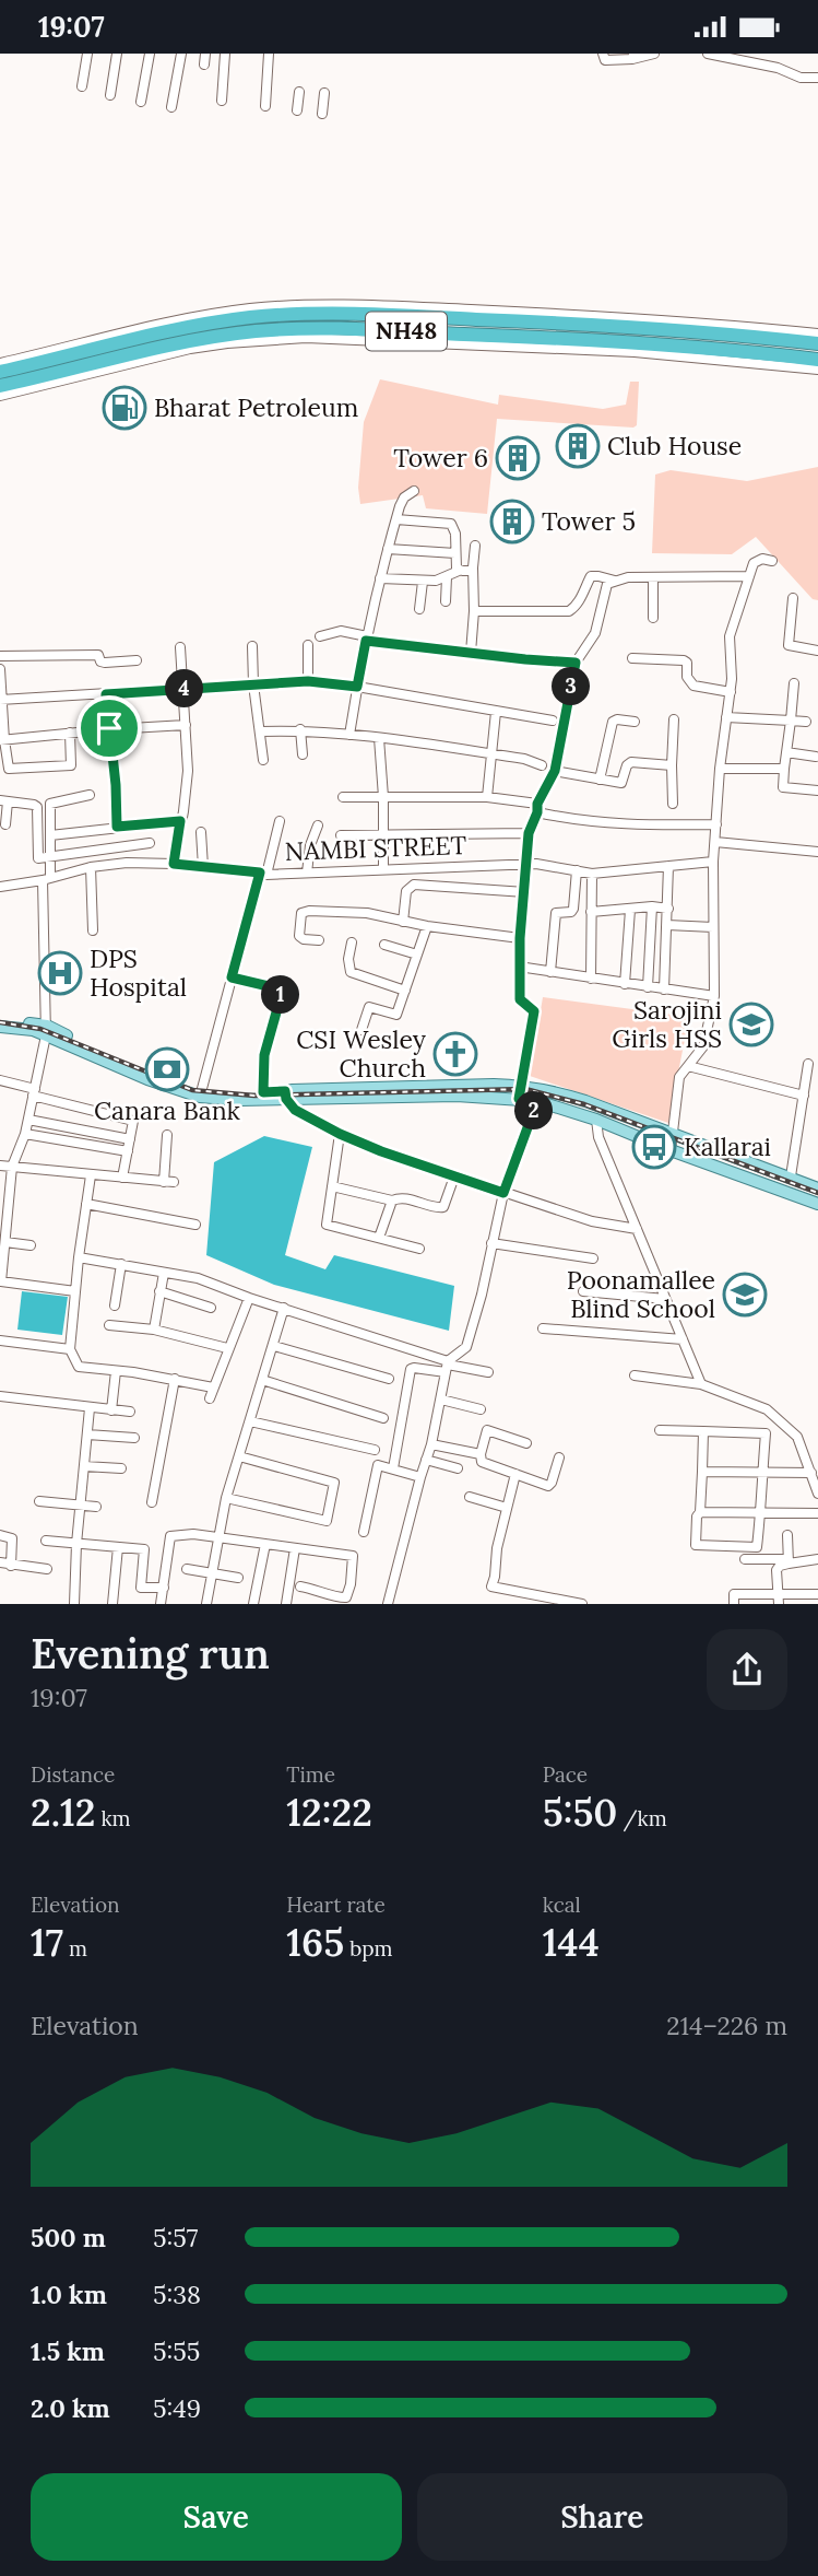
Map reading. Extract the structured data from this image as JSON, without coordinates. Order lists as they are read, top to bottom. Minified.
{"streets":{"highway":["NH48"],"street":["NAMBI STREET"]},"places":{"fuel station":["Bharat Petroleum"],"building":["Club House","Tower 6","Tower 5"],"hospital":["DPS Hospital"],"school or university":["Sarojini Girls HSS","Poonamallee Blind School"],"church":["CSI Wesley Church"],"bank":["Canara Bank"],"bus stop":["Kallarai"]},"page":{"status":"19:07","pins":["3","4","1","2"],"heading":["Evening run","19:07"],"stats":[["Distance","2.12 km"],["Time","12:22"],["Pace","5:50 /km"],["Elevation","17 m"],["Heart rate","165 bpm"],["kcal","144"]],"chart":["Elevation","214–226 m"],"list":[{"name":"500 m","note":"5:57"},{"name":"1.0 km","note":"5:38"},{"name":"1.5 km","note":"5:55"},{"name":"2.0 km","note":"5:49"}],"buttons":["Save","Share"]}}
